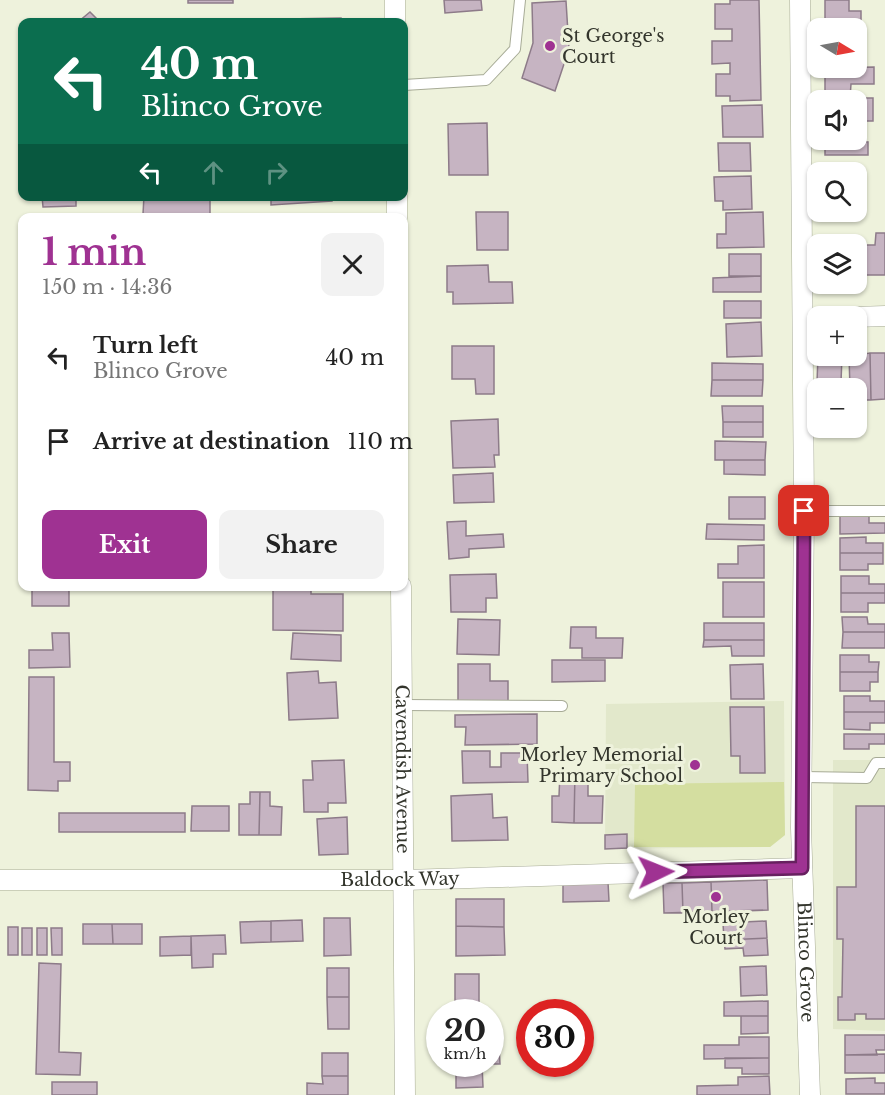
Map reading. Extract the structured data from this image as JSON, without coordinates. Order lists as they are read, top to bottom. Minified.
{"streets":{"street":["Cavendish Avenue","Baldock Way","Blinco Grove"]},"crossings":[["Cavendish Avenue","Baldock Way"],["Baldock Way","Blinco Grove"]],"places":["St George's Court","Morley Memorial Primary School","Morley Court"],"north":"right","page":{"map_buttons":["+","−"],"turn":["40 m","Blinco Grove"],"heading":["1 min","150 m · 14:36"],"list":[{"name":"Turn left","note":"Blinco Grove","value":"40 m"},{"name":"Arrive at destination","value":"110 m"}],"buttons":["Exit","Share"],"speed":"20 km/h","limit":"30"}}
